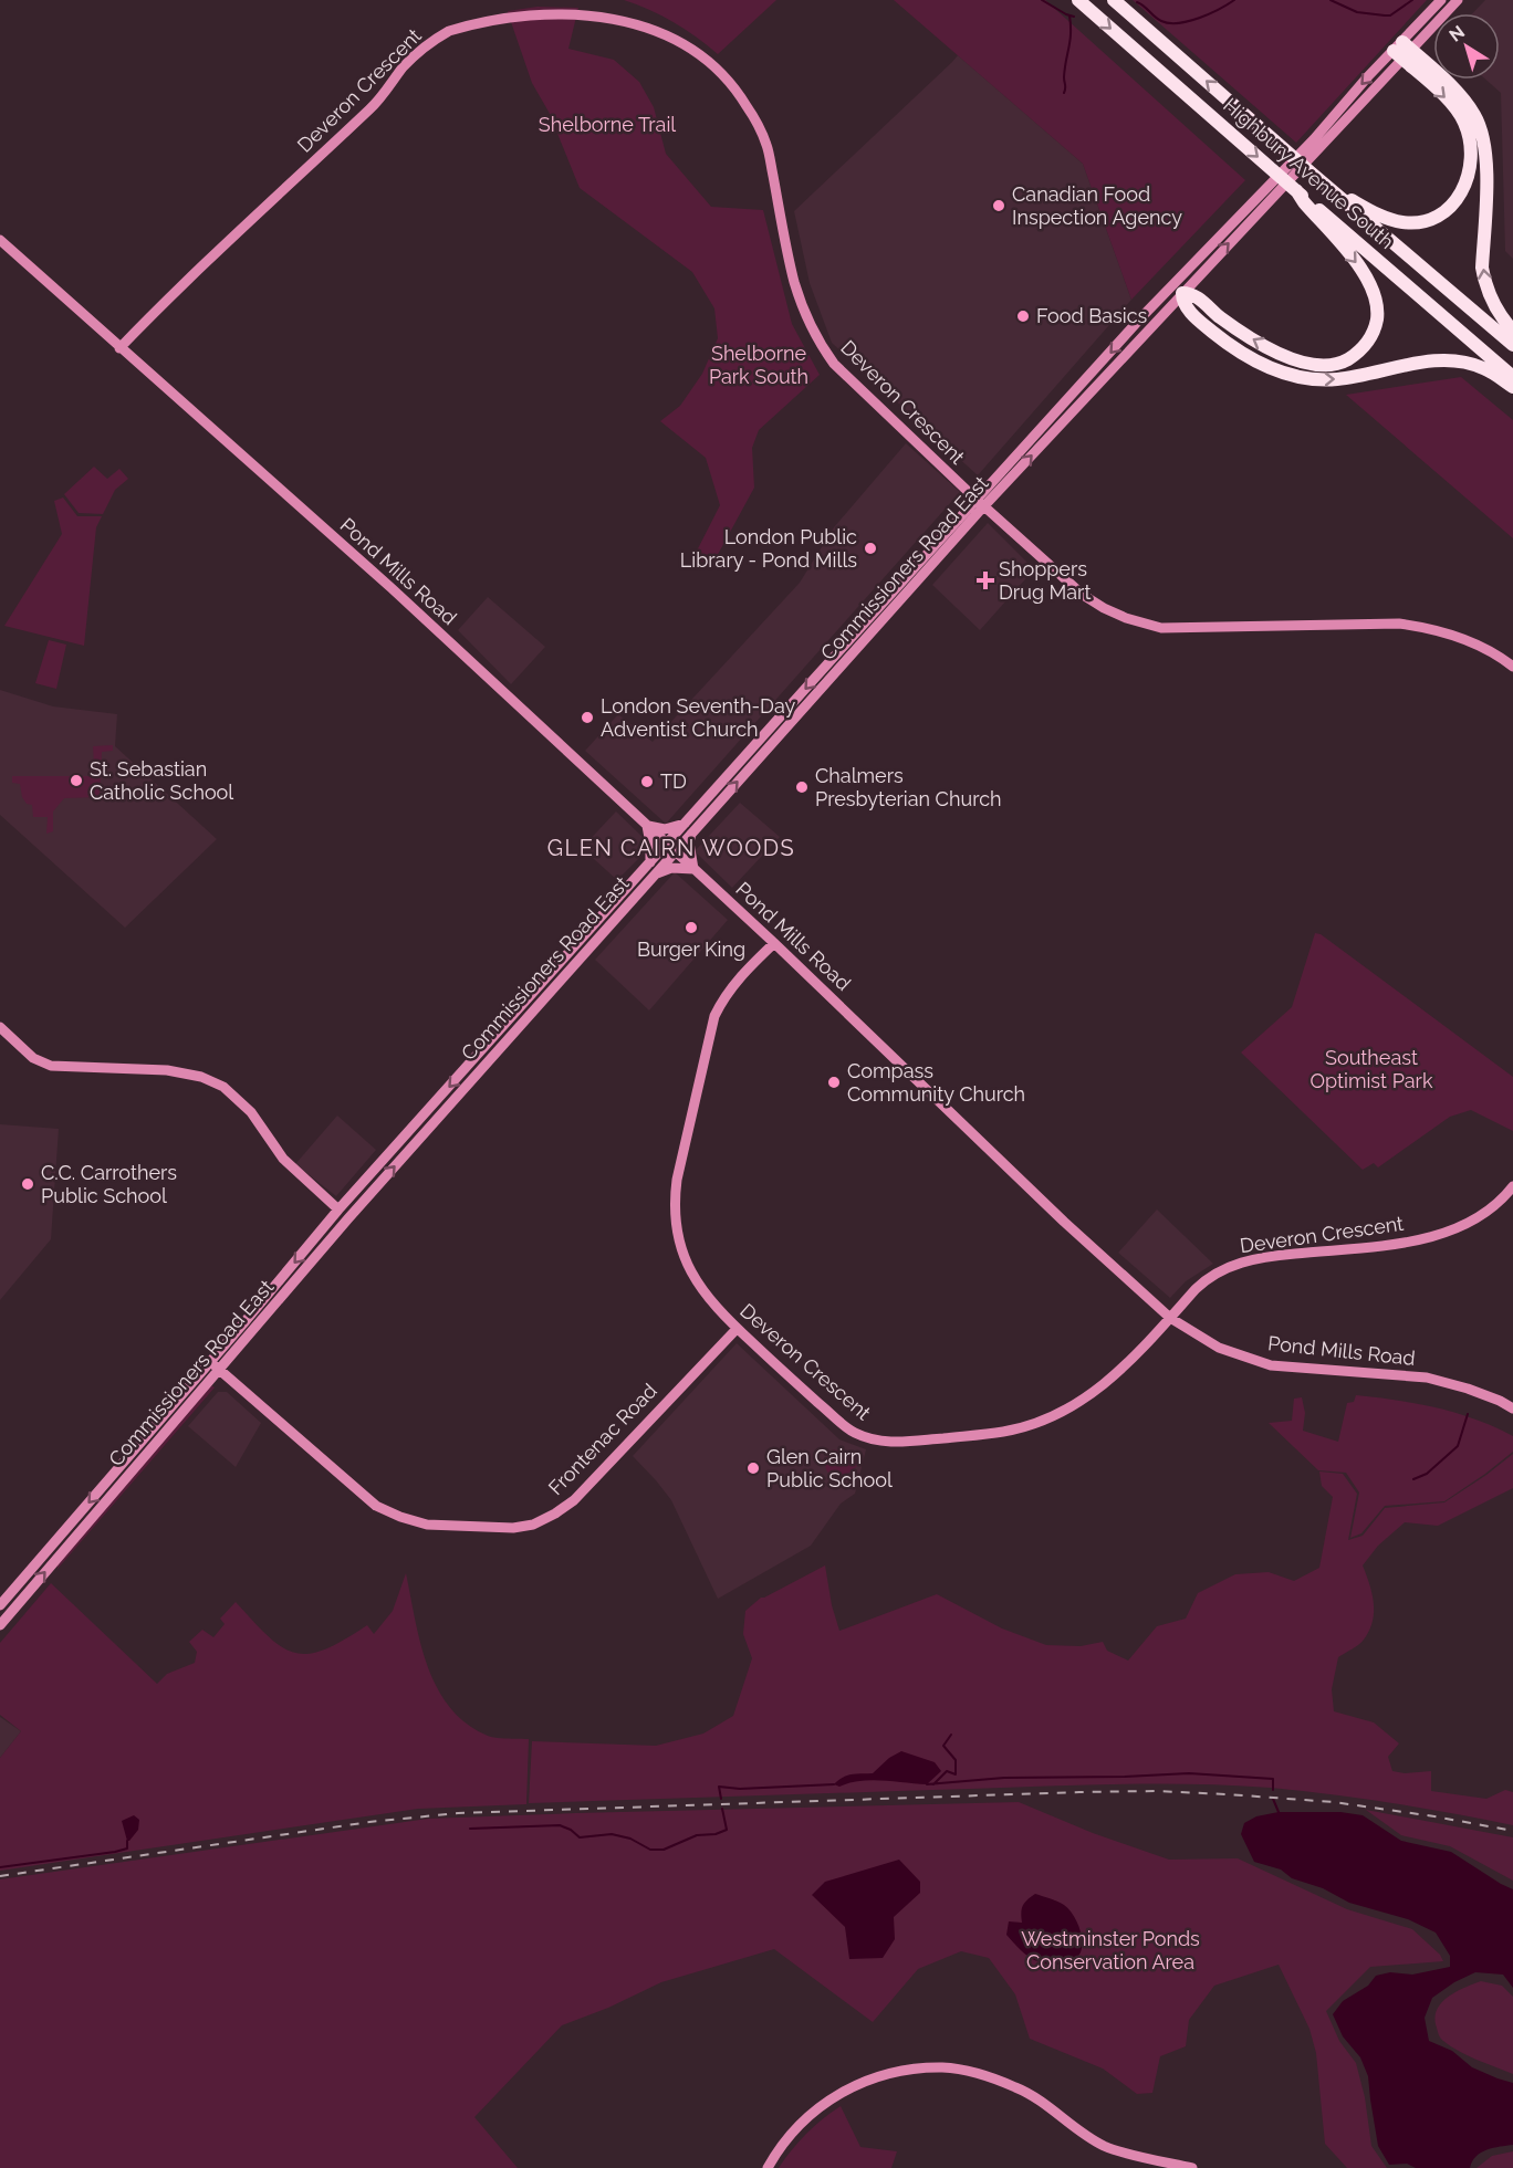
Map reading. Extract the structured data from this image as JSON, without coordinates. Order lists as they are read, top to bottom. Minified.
{"streets":{"highway":["Highbury Avenue South"],"main road":["Deveron Crescent","Commissioners Road East","Pond Mills Road","Frontenac Road"]},"crossings":[["Deveron Crescent","Commissioners Road East"],["Deveron Crescent","Pond Mills Road"],["Deveron Crescent","Frontenac Road"],["Commissioners Road East","Pond Mills Road"],["Commissioners Road East","Frontenac Road"]],"districts":["GLEN CAIRN WOODS"],"parks":["Shelborne Trail","Shelborne Park South","Southeast Optimist Park","Westminster Ponds Conservation Area"],"places":{"other":["Canadian Food Inspection Agency","Food Basics","London Public Library - Pond Mills","London Seventh-Day Adventist Church","St. Sebastian Catholic School","TD","Chalmers Presbyterian Church","Burger King","Compass Community Church","C.C. Carrothers Public School","Glen Cairn Public School"],"health":["Shoppers Drug Mart"]},"north":"top left"}
